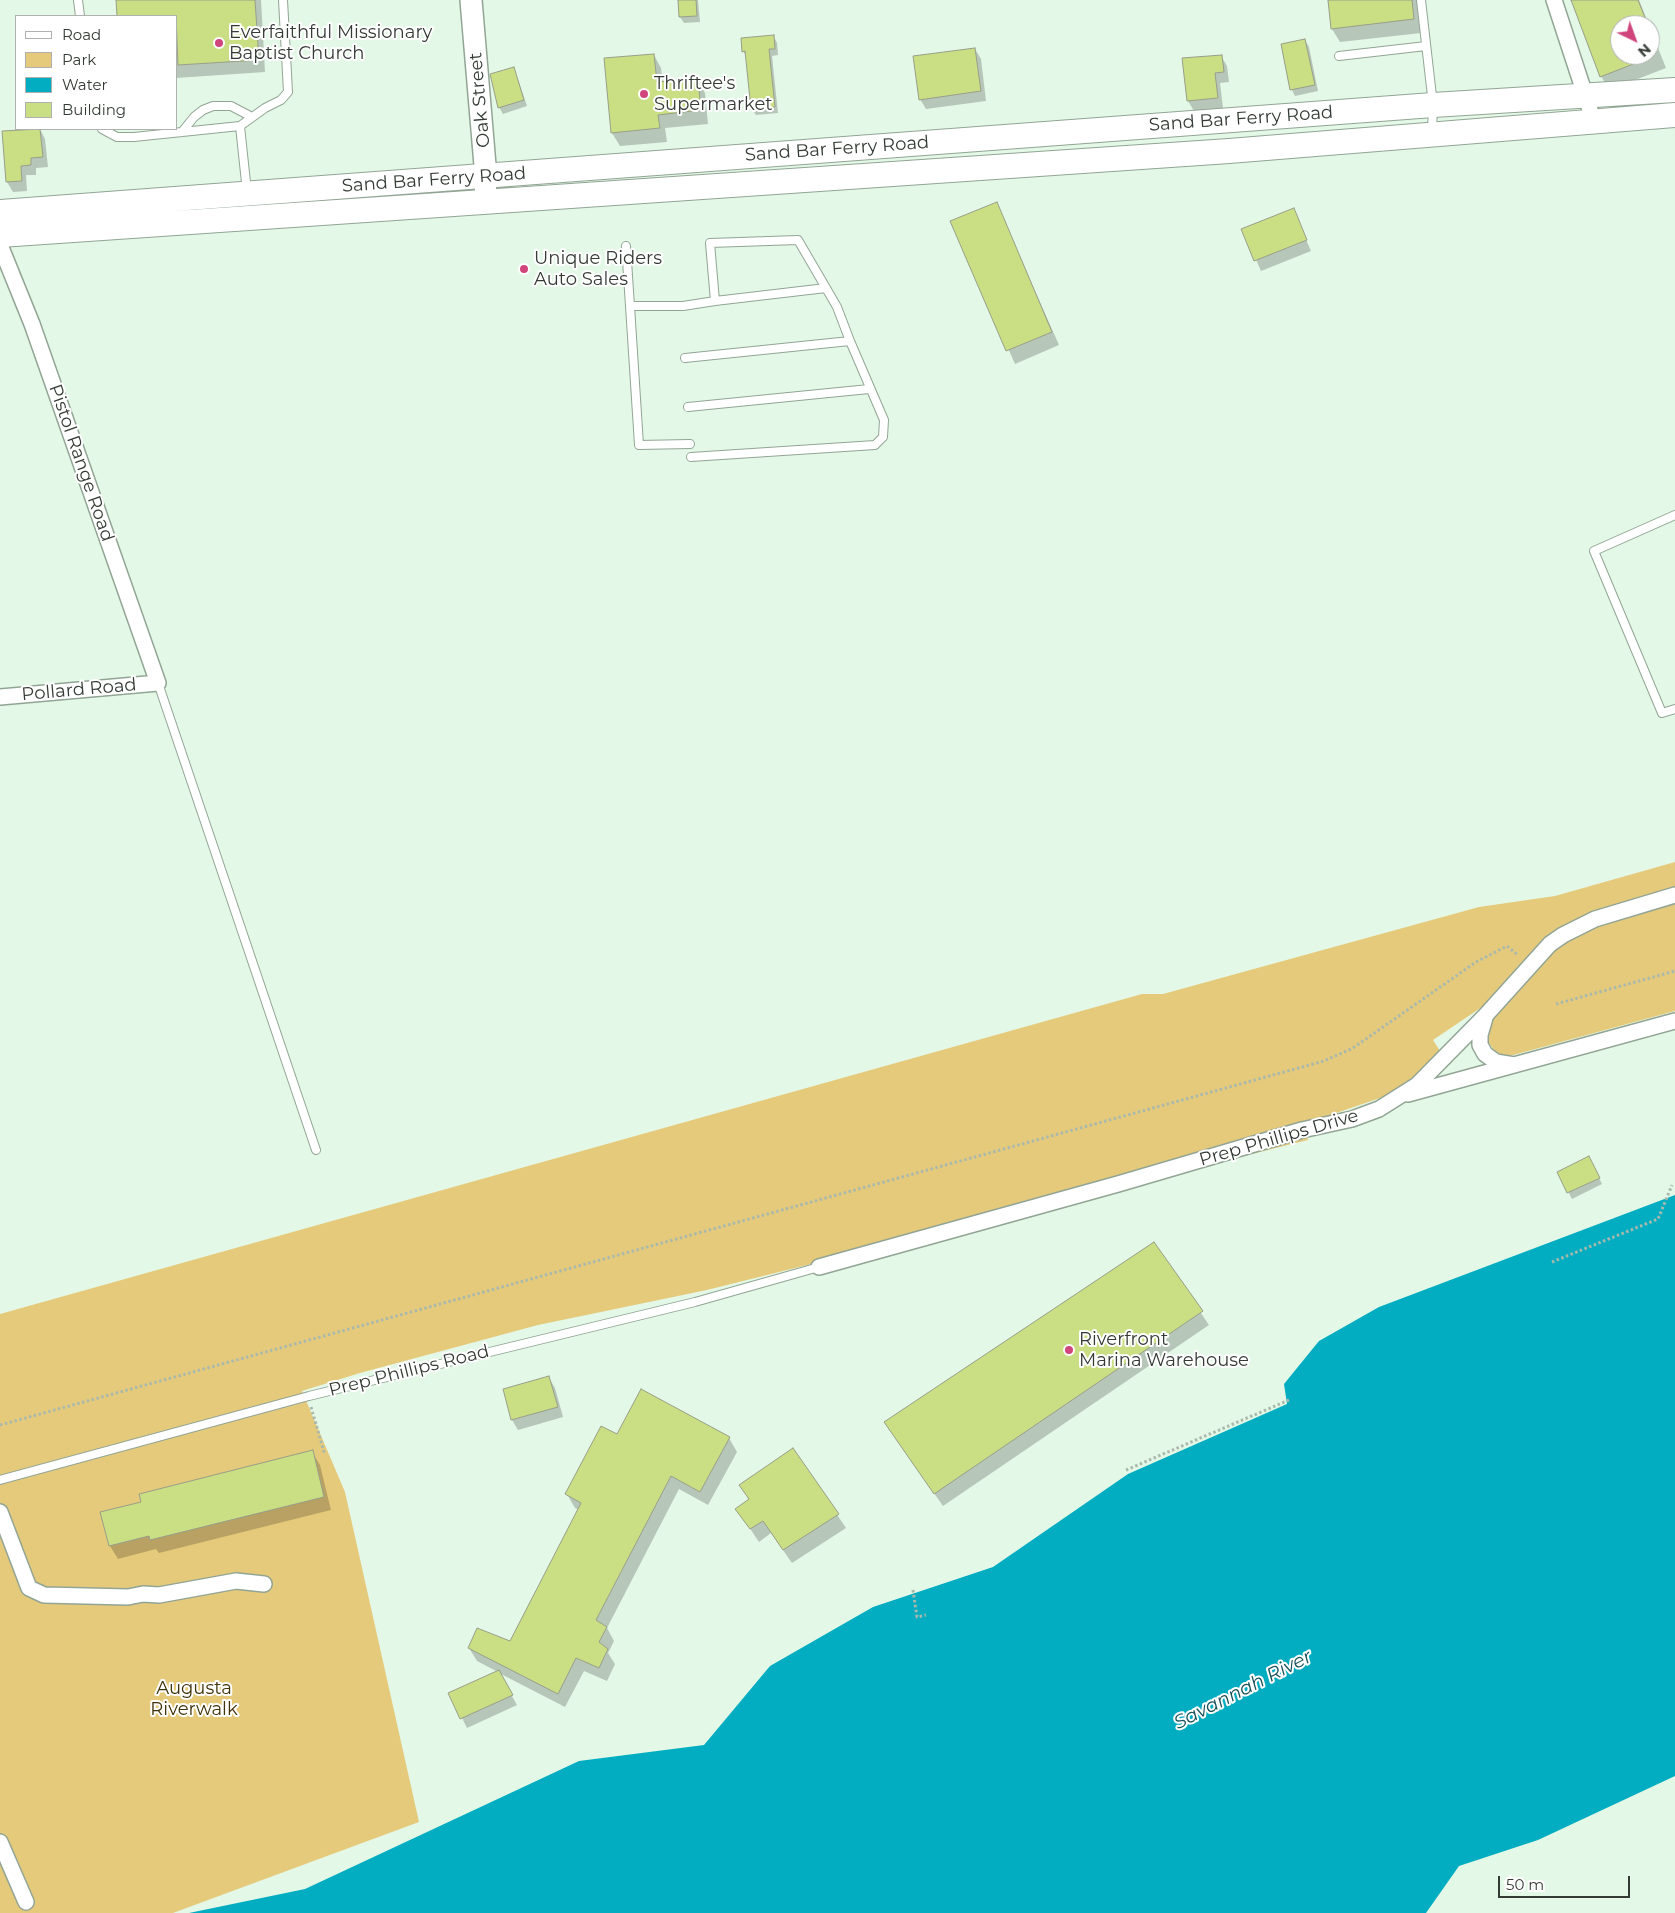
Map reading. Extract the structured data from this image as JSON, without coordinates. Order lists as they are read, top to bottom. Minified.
{"streets":{"main road":["Sand Bar Ferry Road"],"street":["Oak Street","Pistol Range Road","Pollard Road","Prep Phillips Drive"],"lane":["Prep Phillips Road"]},"crossings":[["Oak Street","Sand Bar Ferry Road"],["Pistol Range Road","Pollard Road"],["Prep Phillips Drive","Prep Phillips Road"]],"water":["Savannah River"],"parks":["Augusta Riverwalk"],"places":["Everfaithful Missionary Baptist Church","Thriftee's Supermarket","Unique Riders Auto Sales","Riverfront Marina Warehouse"],"legend":["Road","Park","Water","Building"],"scale_bar":"50 m","north":"bottom right"}
